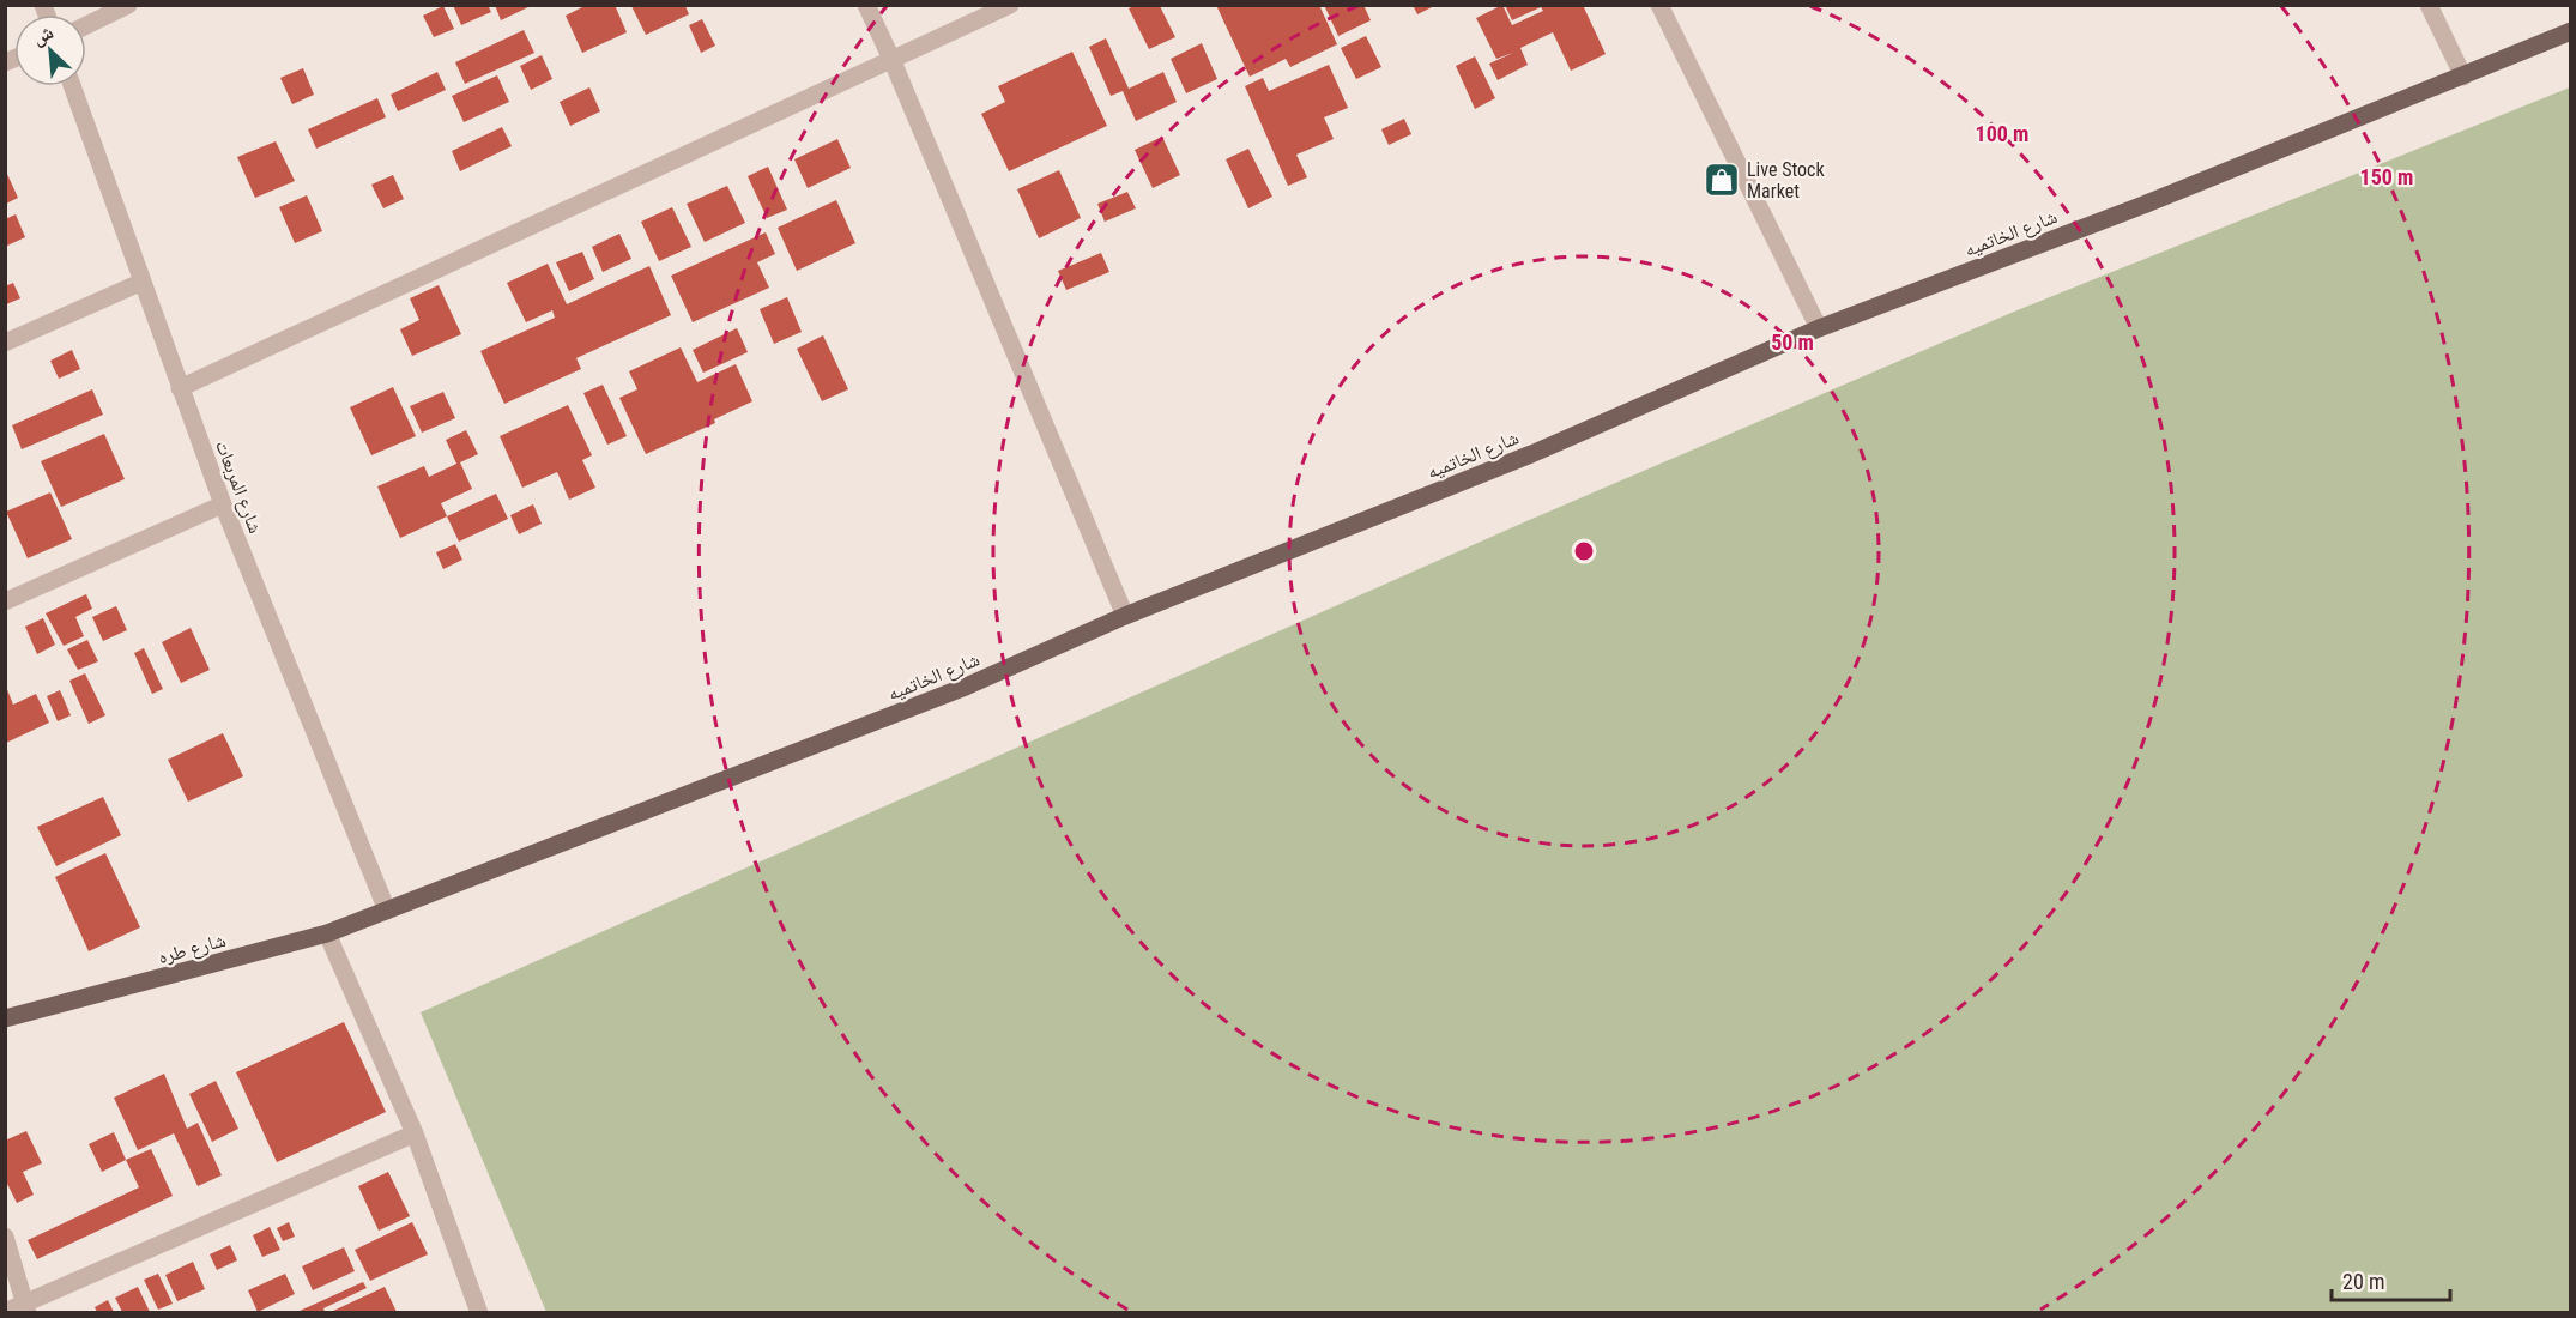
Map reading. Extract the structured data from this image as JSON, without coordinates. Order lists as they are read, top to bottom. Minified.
{"streets":{"main road":["شارع الخاتميه","شارع طره"],"street":["شارع المربعات"]},"crossings":[["شارع الخاتميه","شارع المربعات"],["شارع الخاتميه","شارع طره"],["شارع المربعات","شارع طره"]],"places":{"shop":["Live Stock Market"]},"scale_bar":"20 m","north":"top left","rings":["100 m","150 m","50 m"]}
